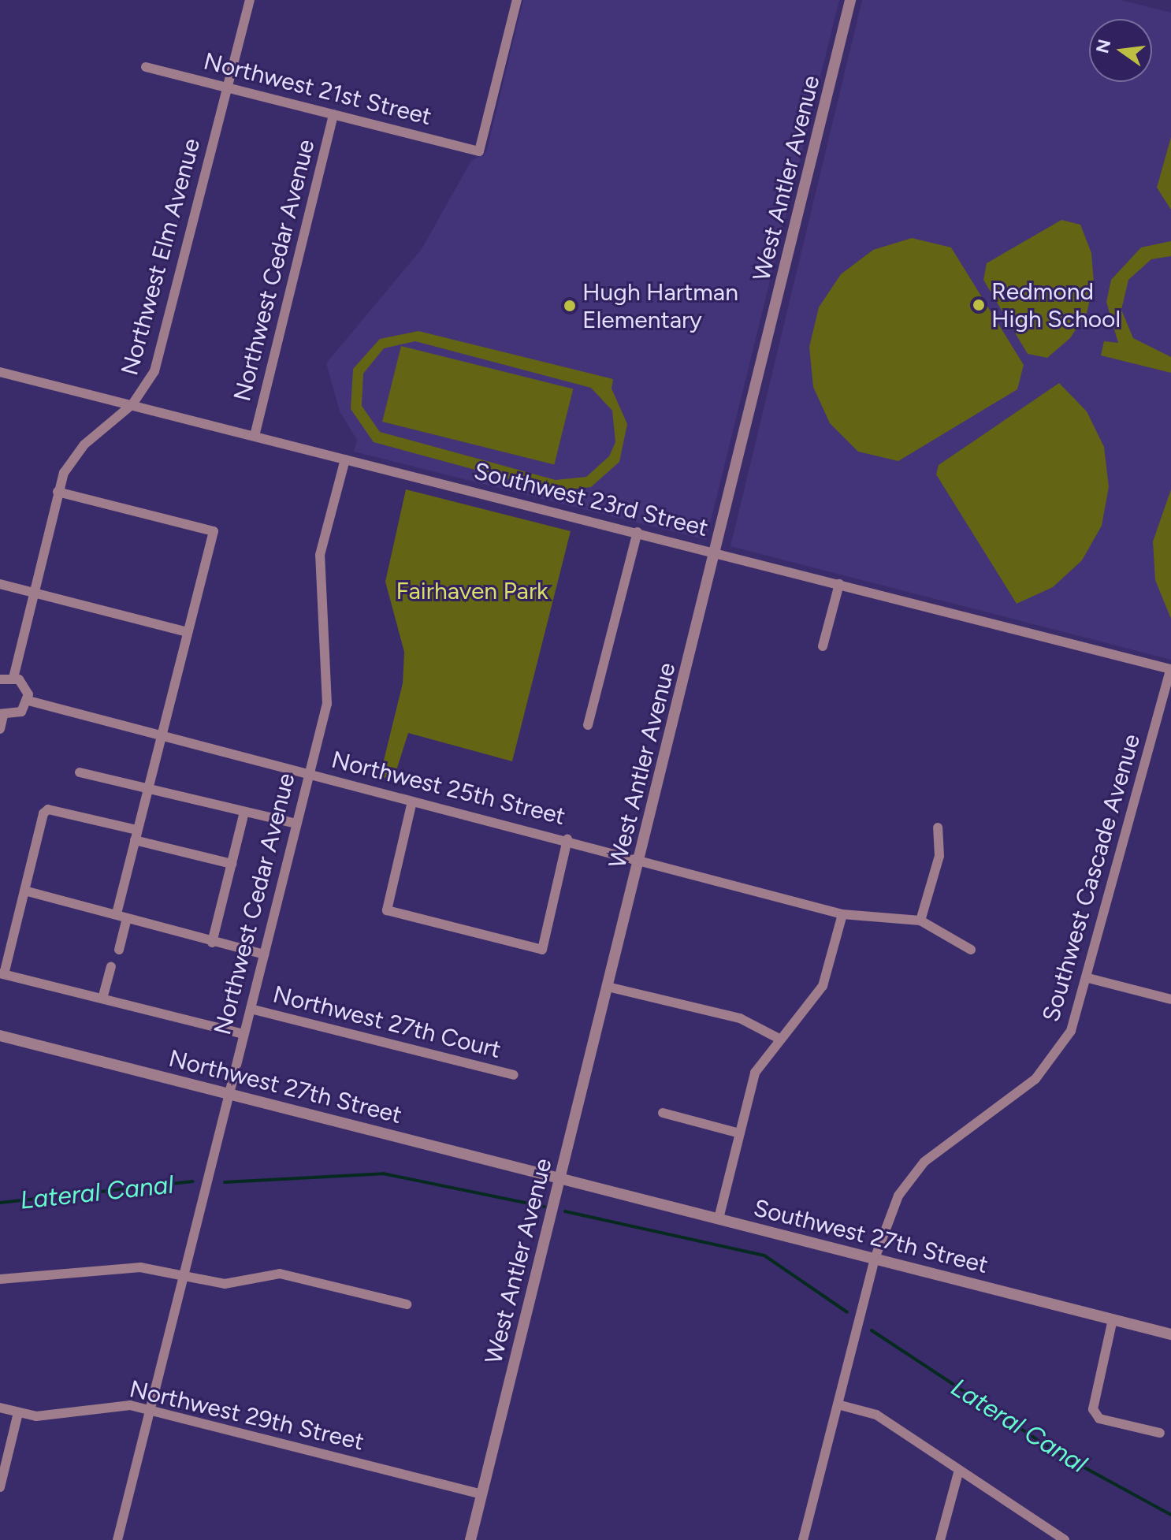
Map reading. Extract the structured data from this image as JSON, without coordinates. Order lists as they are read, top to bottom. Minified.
{"streets":{"street":["Northwest 21st Street","West Antler Avenue","Northwest Elm Avenue","Northwest Cedar Avenue","Southwest 23rd Street","Northwest 25th Street","Southwest Cascade Avenue","Northwest 27th Court","Northwest 27th Street","Southwest 27th Street","Northwest 29th Street"]},"crossings":[["Northwest 21st Street","Northwest Elm Avenue"],["Northwest 21st Street","Northwest Cedar Avenue"],["West Antler Avenue","Southwest 23rd Street"],["West Antler Avenue","Northwest 25th Street"],["West Antler Avenue","Northwest 27th Street"],["West Antler Avenue","Southwest 27th Street"],["West Antler Avenue","Northwest 29th Street"],["Northwest Elm Avenue","Southwest 23rd Street"],["Northwest Cedar Avenue","Southwest 23rd Street"],["Northwest Cedar Avenue","Northwest 25th Street"],["Northwest Cedar Avenue","Northwest 27th Court"],["Northwest Cedar Avenue","Northwest 27th Street"],["Northwest Cedar Avenue","Northwest 29th Street"],["Southwest 23rd Street","Southwest Cascade Avenue"],["Southwest Cascade Avenue","Southwest 27th Street"],["Northwest 27th Street","Southwest 27th Street"]],"water":["Lateral Canal"],"parks":["Fairhaven Park"],"places":["Redmond High School","Hugh Hartman Elementary"],"north":"left"}
